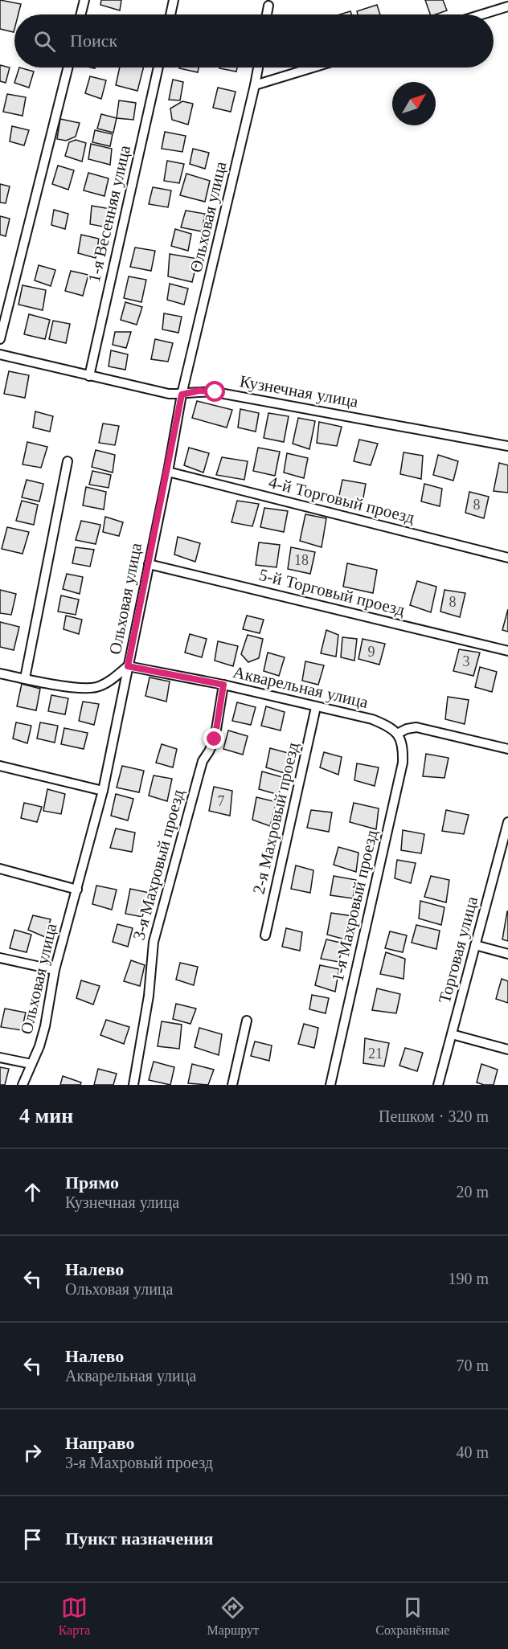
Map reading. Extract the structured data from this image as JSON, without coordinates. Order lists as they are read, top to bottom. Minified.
{"streets":{"street":["1-я Весенняя улица","Ольховая улица","Кузнечная улица","4-й Торговый проезд","5-й Торговый проезд","Акварельная улица","2-я Махровый проезд","3-я Махровый проезд","1-я Махровый проезд","Торговая улица"]},"crossings":[["1-я Весенняя улица","Кузнечная улица"],["Ольховая улица","Кузнечная улица"],["Ольховая улица","4-й Торговый проезд"],["Ольховая улица","5-й Торговый проезд"],["Ольховая улица","Акварельная улица"],["Акварельная улица","2-я Махровый проезд"],["Акварельная улица","3-я Махровый проезд"],["Акварельная улица","1-я Махровый проезд"]],"house_numbers":["8","18","8","9","3","7","21"],"north":"top right","page":{"search":"Поиск","heading":["4 мин","Пешком · 320 m"],"list":[["Прямо","Кузнечная улица","20 m"],["Налево","Ольховая улица","190 m"],["Налево","Акварельная улица","70 m"],["Направо","3-я Махровый проезд","40 m"],"Пункт назначения"],"nav":["Карта","Маршрут","Сохранённые"]}}
